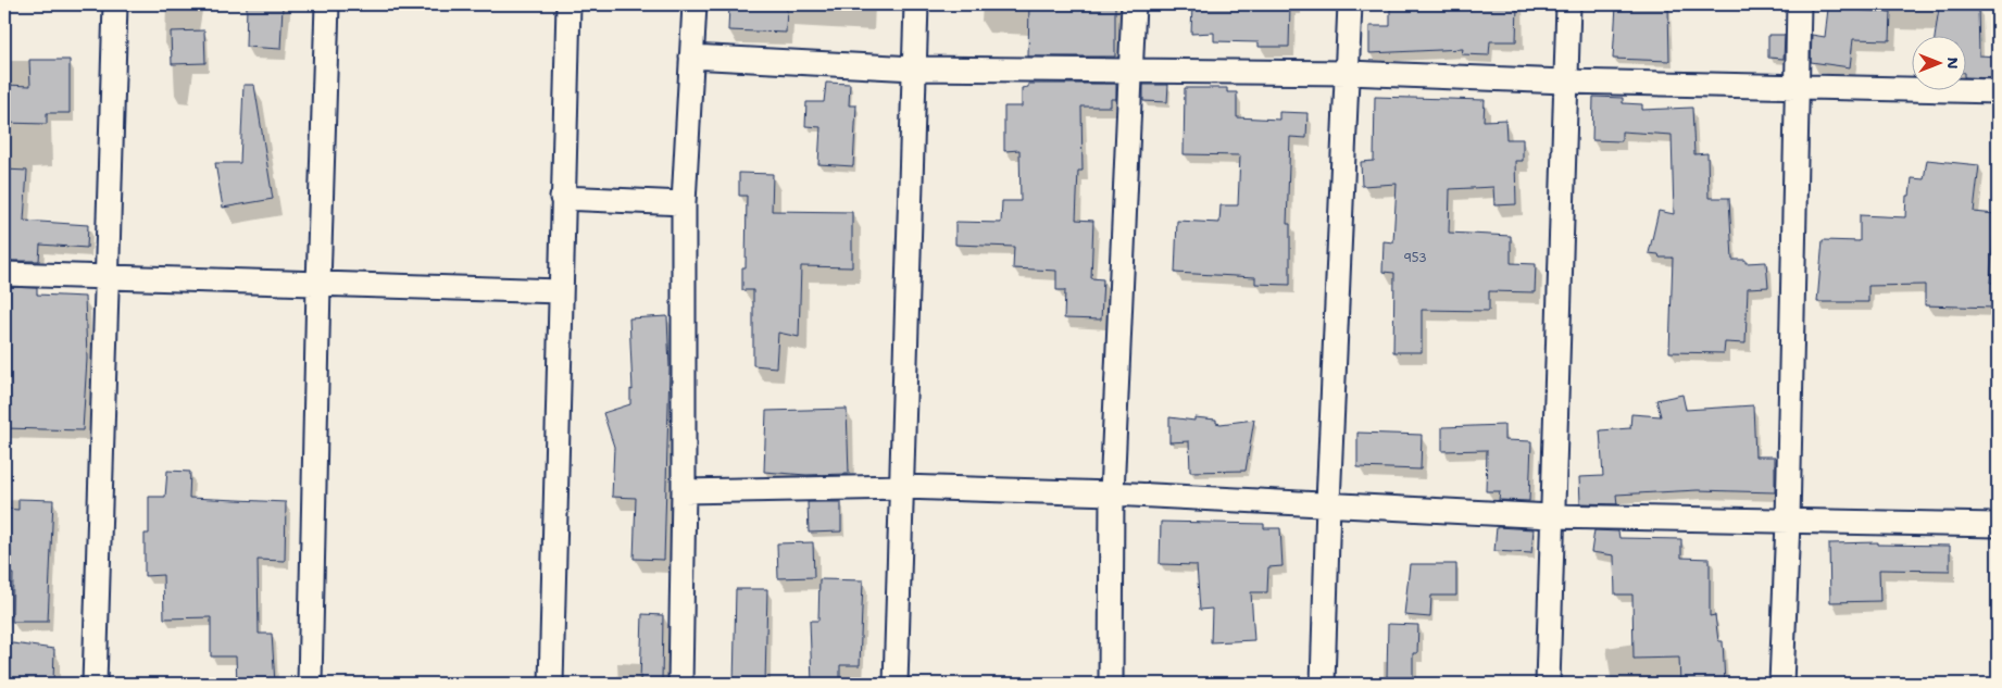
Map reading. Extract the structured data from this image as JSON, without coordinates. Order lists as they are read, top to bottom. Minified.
{"house_numbers":["953"],"north":"right"}
